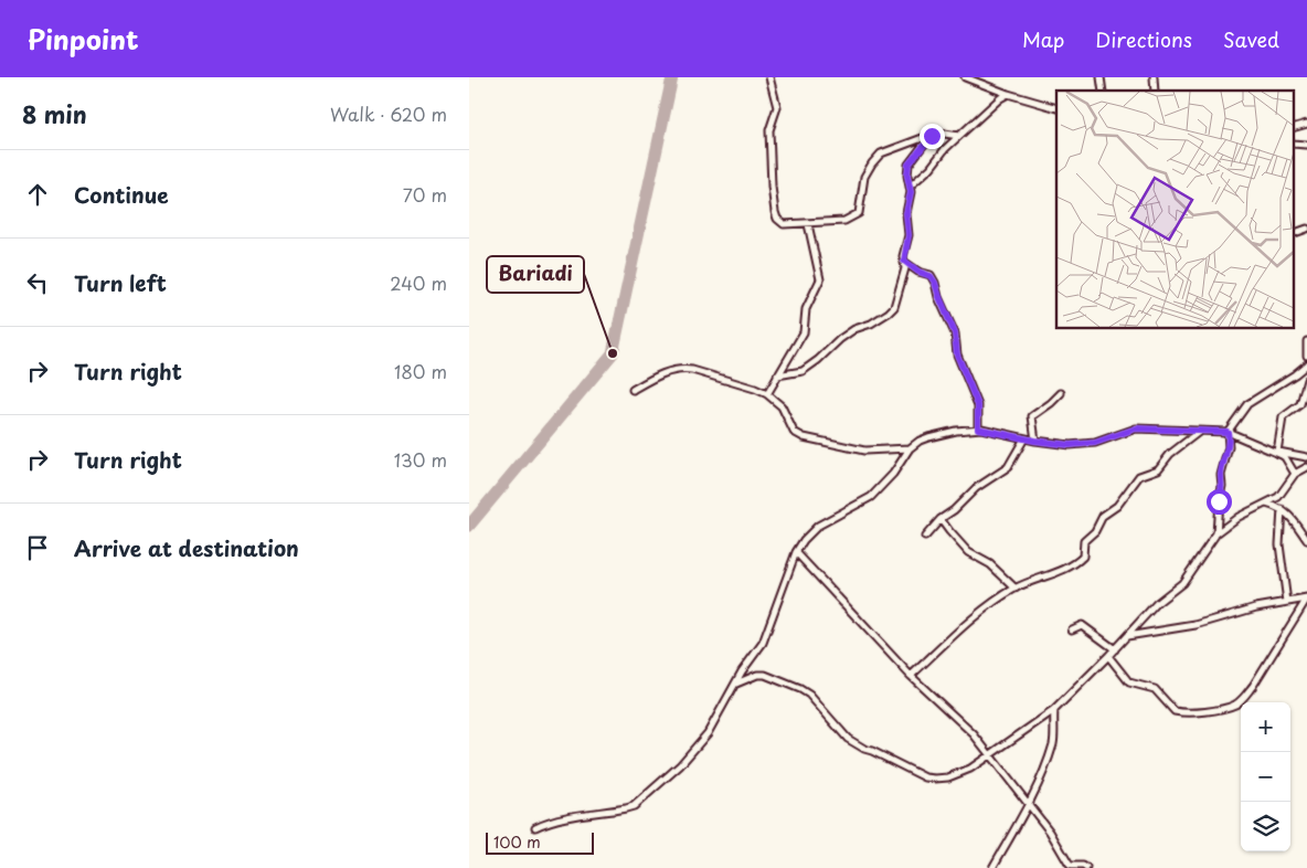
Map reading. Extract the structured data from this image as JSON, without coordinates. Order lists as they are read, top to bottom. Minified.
{"places":["Bariadi"],"scale_bar":"100 m","page":{"header":"Pinpoint","nav":["Map","Directions","Saved"],"heading":["8 min","Walk · 620 m"],"list":[["Continue","70 m"],["Turn left","240 m"],["Turn right","180 m"],["Turn right","130 m"],"Arrive at destination"],"map_buttons":["+","−"],"scale":"100 m"}}
